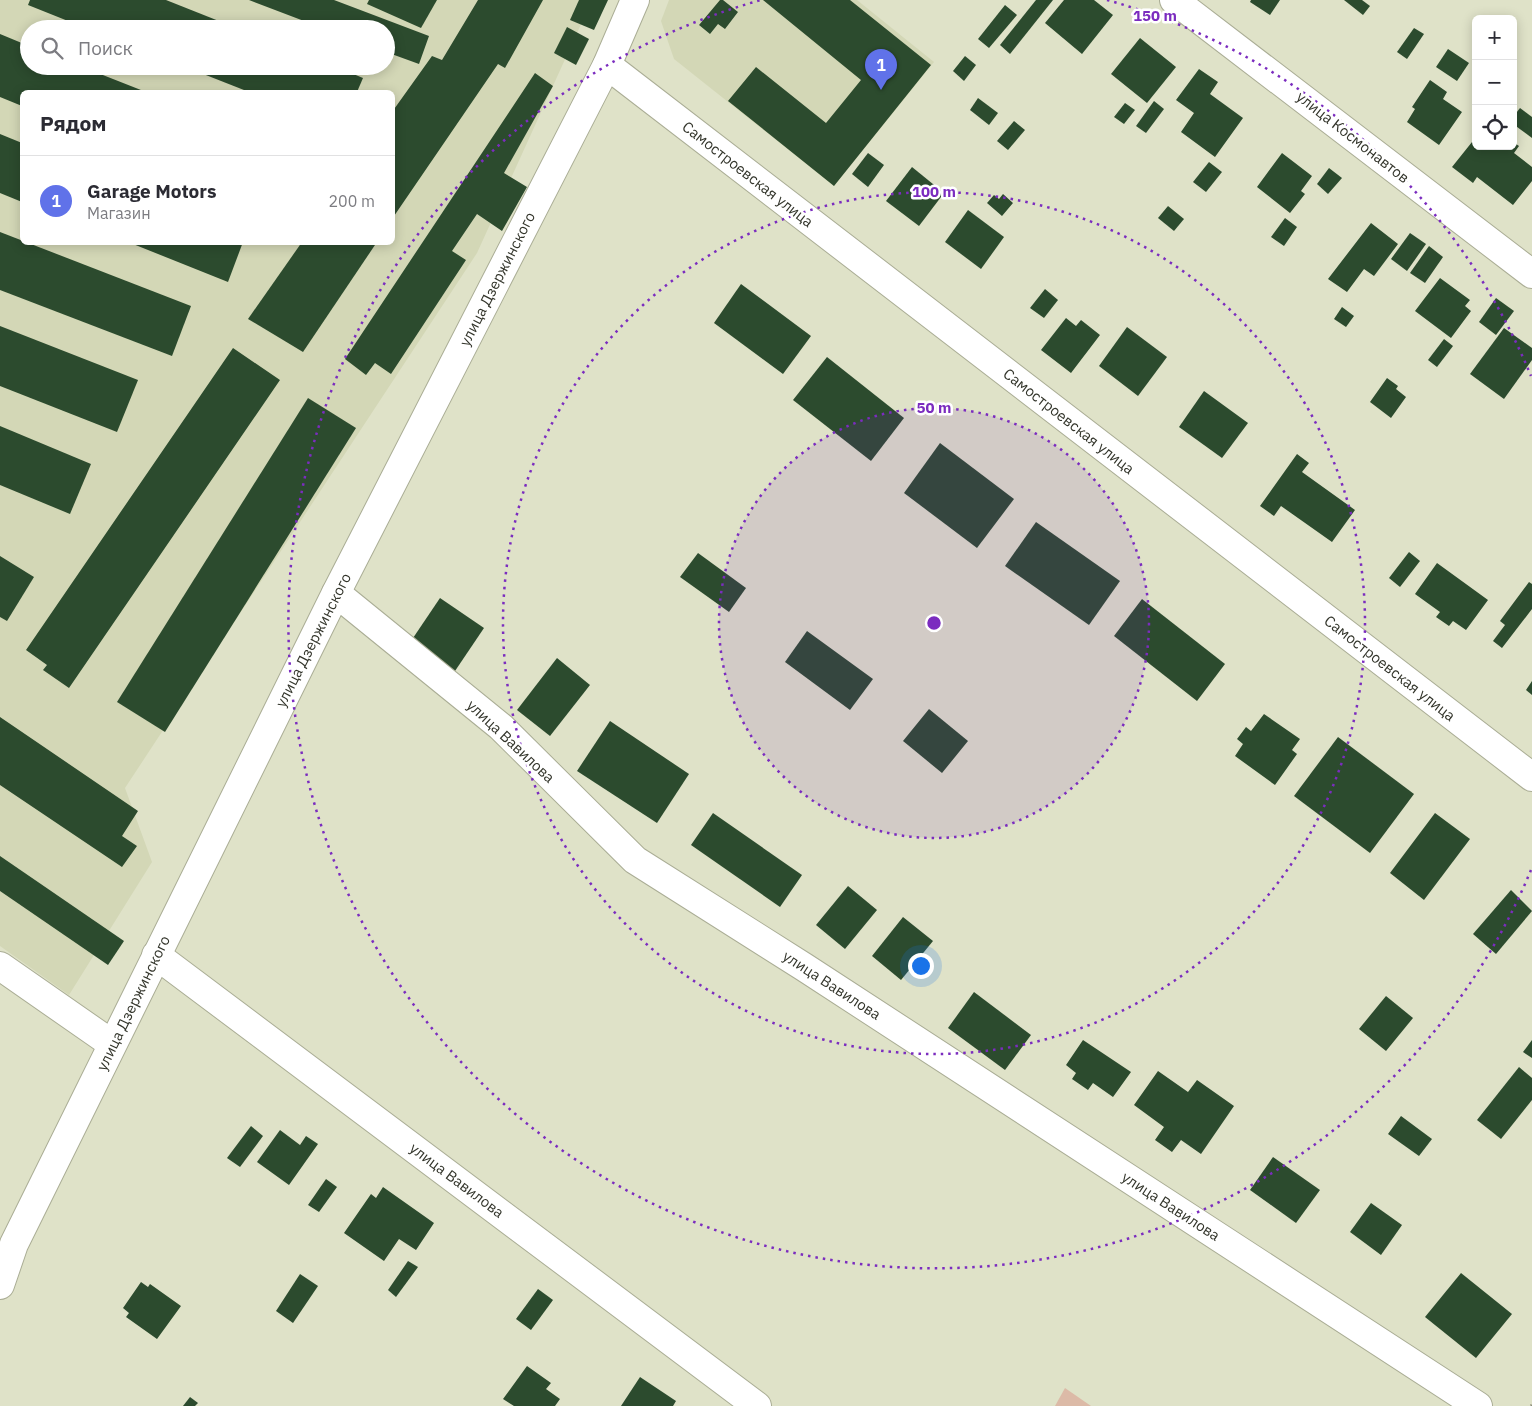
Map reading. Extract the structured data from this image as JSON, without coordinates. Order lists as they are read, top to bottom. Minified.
{"streets":{"street":["улица Космонавтов","Самостроевская улица","улица Дзержинского","улица Вавилова"]},"crossings":[["Самостроевская улица","улица Дзержинского"],["улица Дзержинского","улица Вавилова"]],"page":{"map_buttons":["+","−"],"search":"Поиск","pins":"1","heading":"Рядом","list":[{"mark":"1","name":"Garage Motors","note":"Магазин","value":"200 m"}]},"rings":["150 m","100 m","50 m"]}
